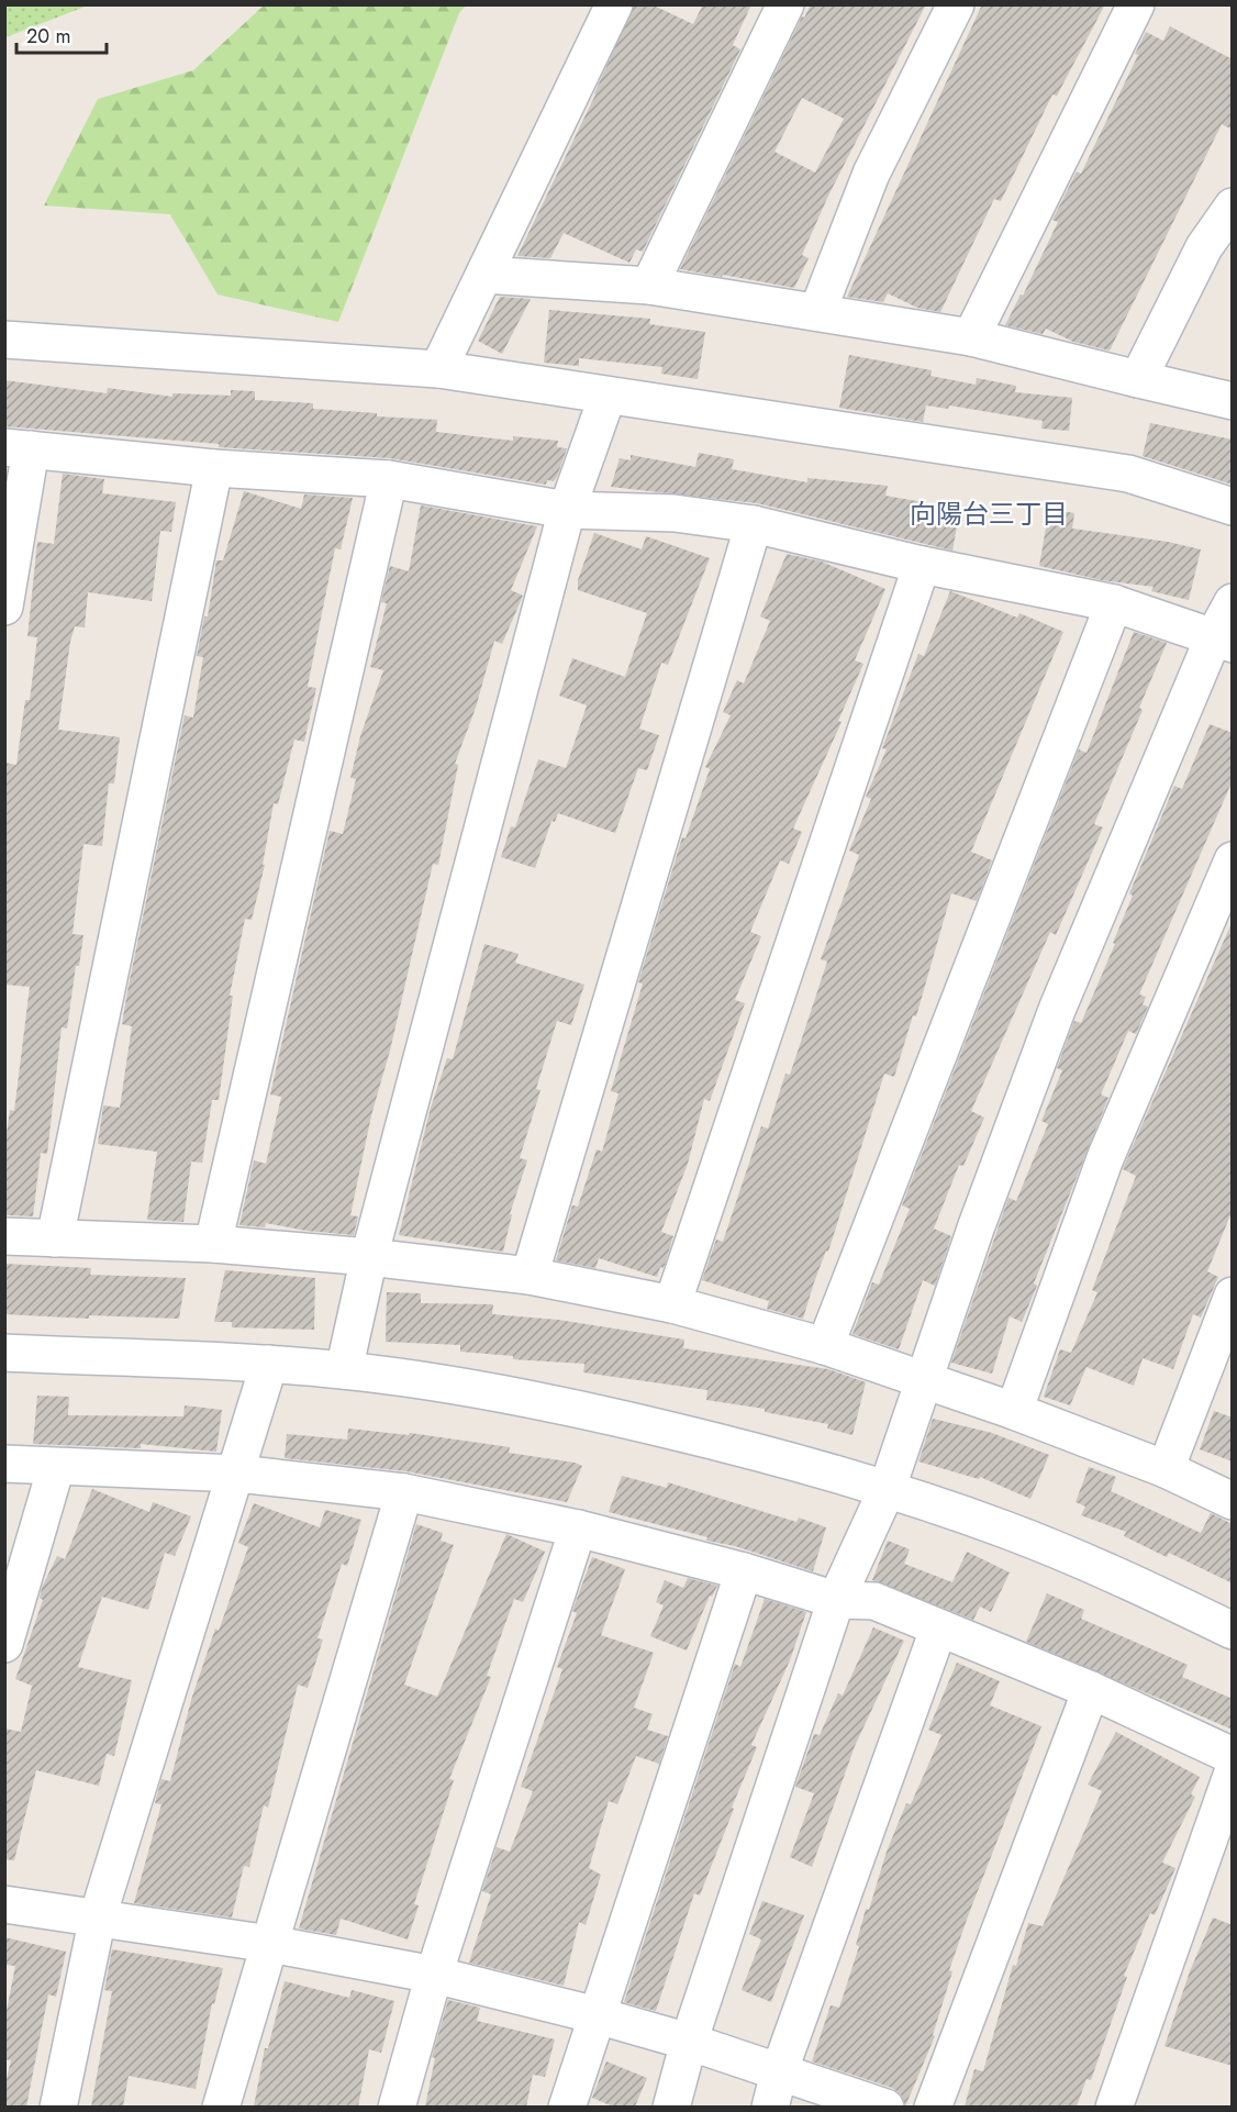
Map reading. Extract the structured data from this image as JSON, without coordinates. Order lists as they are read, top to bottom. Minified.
{"districts":["向陽台三丁目"],"scale_bar":"20 m"}
